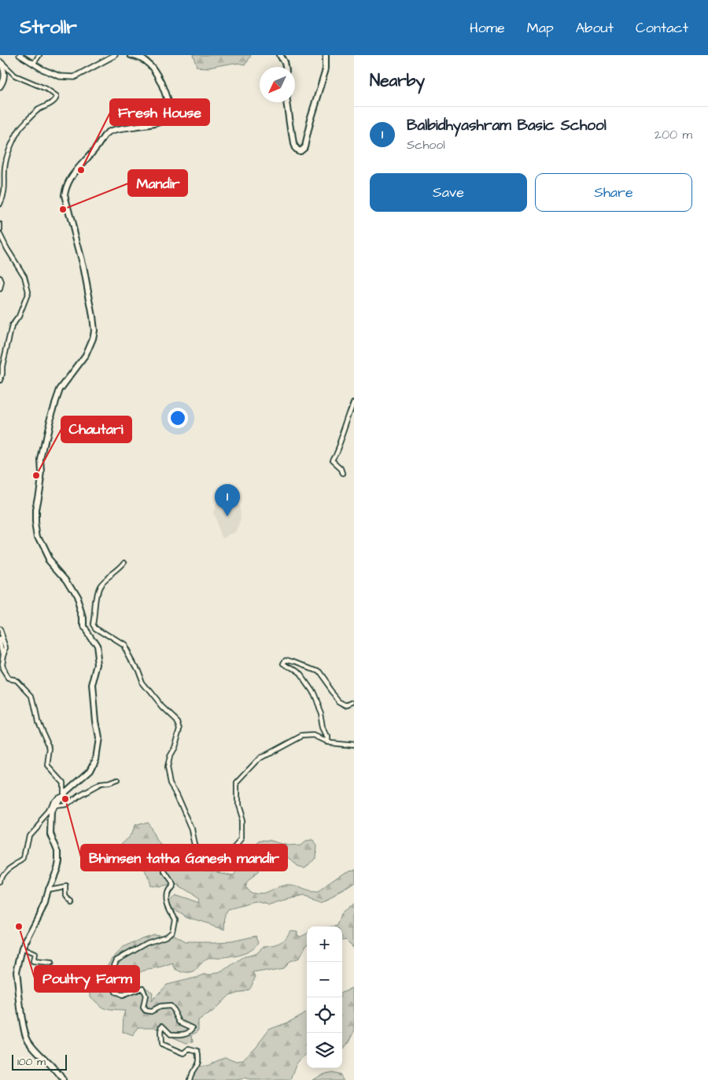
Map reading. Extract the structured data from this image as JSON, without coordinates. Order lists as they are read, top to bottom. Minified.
{"places":["Fresh House","Mandir","Chautari","Bhimsen tatha Ganesh mandir","Poultry Farm"],"scale_bar":"100 m","north":"bottom left","page":{"header":"Strollr","nav":["Home","Map","About","Contact"],"heading":"Nearby","list":[{"mark":"1","name":"Balbidhyashram Basic School","note":"School","value":"200 m"}],"buttons":["Save","Share"],"pins":"1","map_buttons":["+","−"],"scale":"100 m"}}
